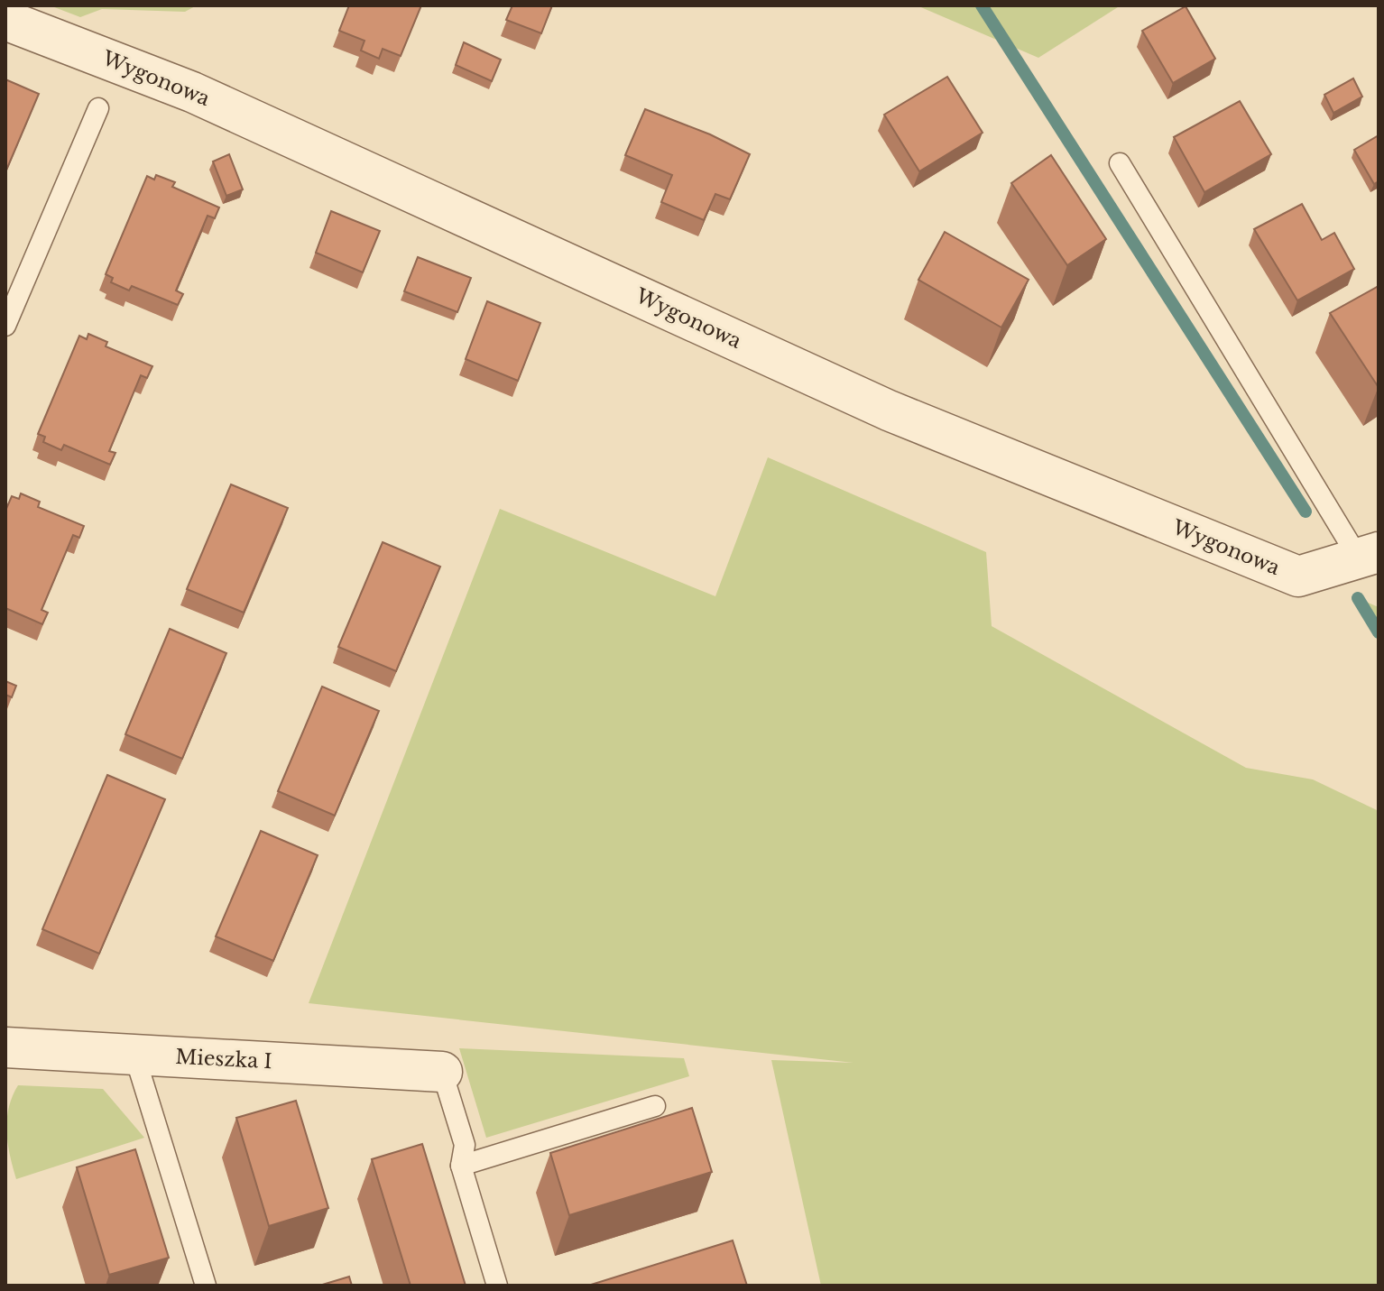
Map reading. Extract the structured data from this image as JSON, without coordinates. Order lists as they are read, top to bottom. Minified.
{"streets":{"street":["Wygonowa","Mieszka I"]}}
